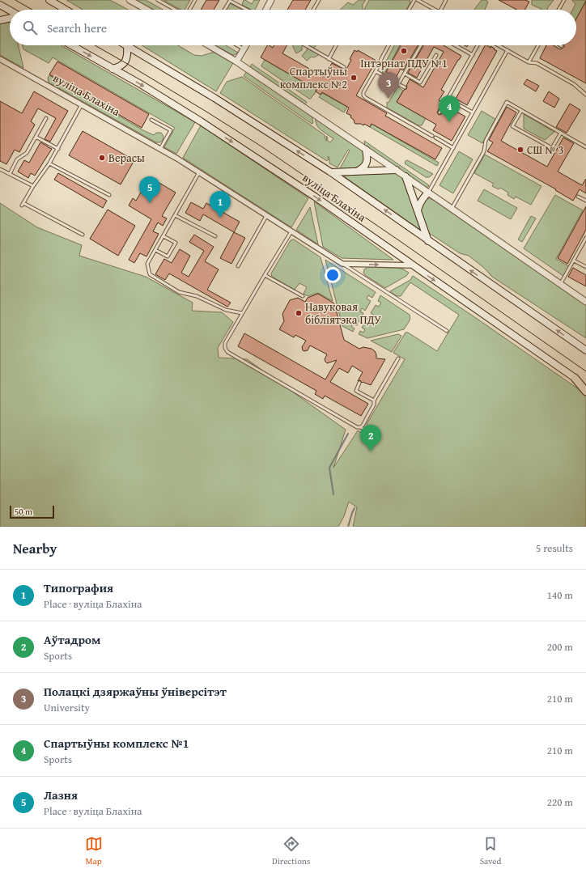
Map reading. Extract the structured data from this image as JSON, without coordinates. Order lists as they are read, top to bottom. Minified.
{"streets":{"main road":["вуліца Блахіна"]},"places":["Інтэрнат ПДУ №1","Спартыўны комплекс №2","СШ № 3","Верасы","Навуковая бібліятэка ПДУ"],"scale_bar":"50 m","page":{"search":"Search here","pins":["3","4","5","1","2"],"scale":"50 m","heading":["Nearby","5 results"],"list":[{"mark":"1","name":"Типография","note":"Place · вуліца Блахіна","value":"140 m"},{"mark":"2","name":"Аўтадром","note":"Sports","value":"200 m"},{"mark":"3","name":"Полацкі дзяржаўны ўніверсітэт","note":"University","value":"210 m"},{"mark":"4","name":"Спартыўны комплекс №1","note":"Sports","value":"210 m"},{"mark":"5","name":"Лазня","note":"Place · вуліца Блахіна","value":"220 m"}],"nav":["Map","Directions","Saved"]}}
